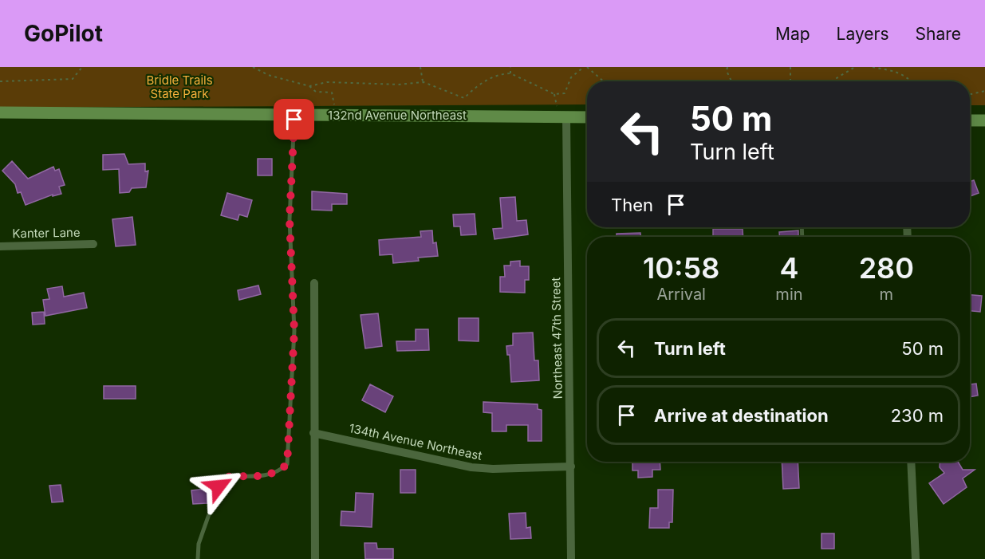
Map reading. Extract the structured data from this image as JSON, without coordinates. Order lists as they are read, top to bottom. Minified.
{"streets":{"street":["132nd Avenue Northeast","Kanter Lane","Northeast 47th Street","134th Avenue Northeast"]},"crossings":[["132nd Avenue Northeast","Northeast 47th Street"],["Northeast 47th Street","134th Avenue Northeast"]],"parks":["Bridle Trails State Park"],"page":{"header":"GoPilot","nav":["Map","Layers","Share"],"turn":["50 m","Turn left"],"then":"Then","eta":["10:58","Arrival","4","min","280","m"],"list":[{"name":"Turn left","value":"50 m"},{"name":"Arrive at destination","value":"230 m"}]}}
